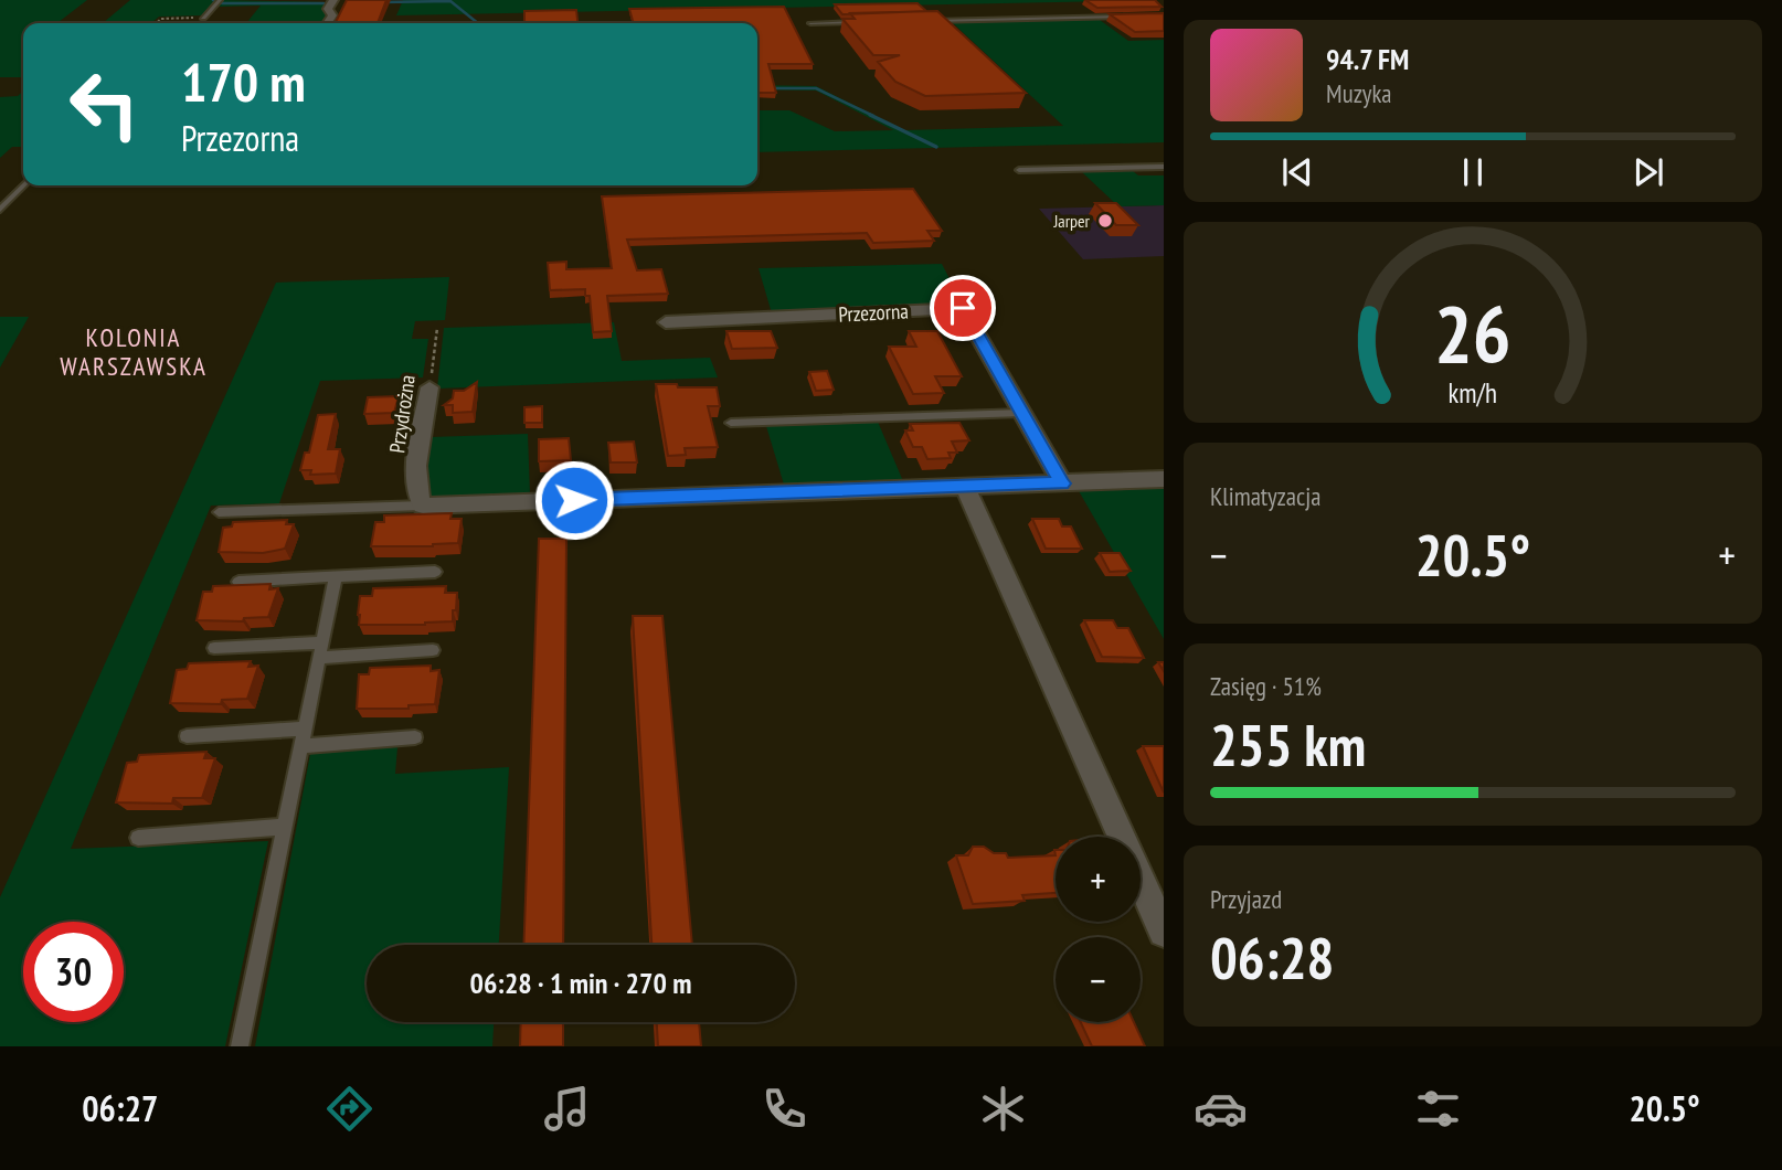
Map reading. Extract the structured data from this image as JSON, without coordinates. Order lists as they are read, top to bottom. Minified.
{"streets":{"street":["Przezorna","Przydrożna"]},"districts":["KOLONIA WARSZAWSKA"],"places":["Jarper"],"page":{"turn":["170 m","Przezorna"],"song":["94.7 FM","Muzyka"],"tile":["Klimatyzacja",["Zasięg · 51%","255 km"],["Przyjazd","06:28"]],"heat":["−","20.5°","+"],"map_buttons":["+","−"],"limit":"30","trip":"06:28 · 1 min · 270 m","tabs":["06:27","20.5°"],"gauge":["26","km/h"]}}
